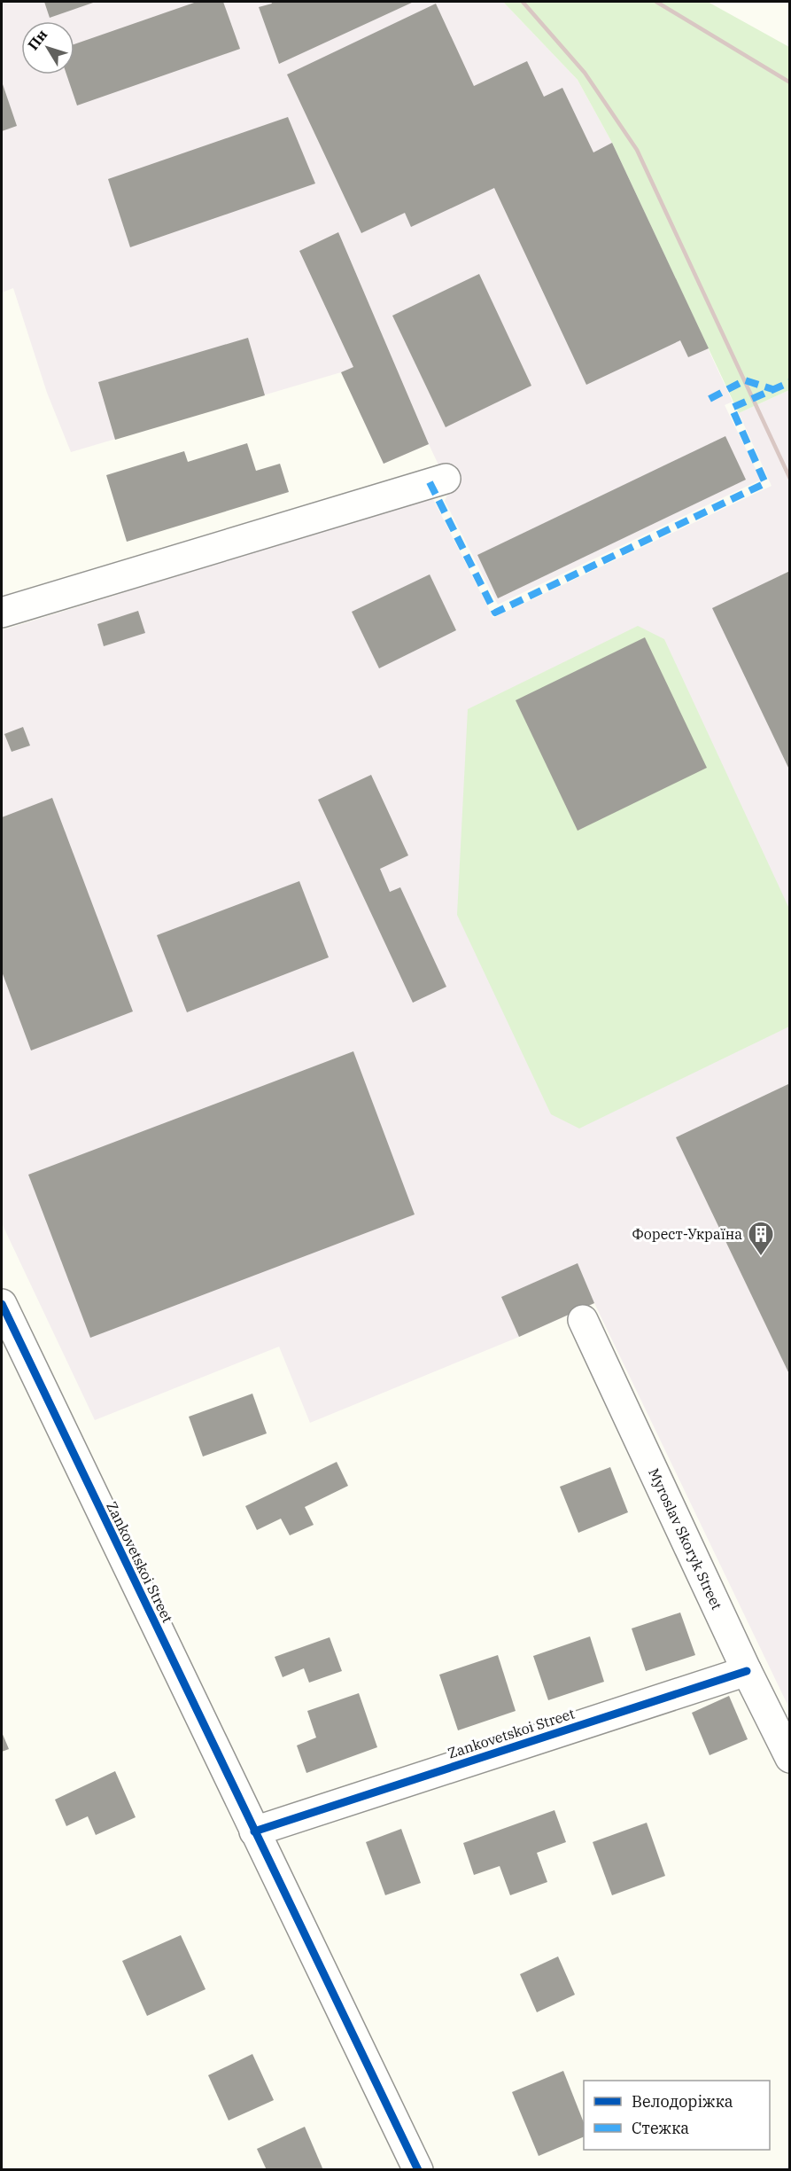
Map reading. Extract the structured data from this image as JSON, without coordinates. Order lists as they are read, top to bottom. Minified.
{"streets":{"street":["Myroslav Skoryk Street","Zankovetskoi Street"]},"crossings":[["Myroslav Skoryk Street","Zankovetskoi Street"]],"places":{"building":["Форест-Україна"]},"legend":["Велодоріжка","Стежка"],"north":"top left"}
